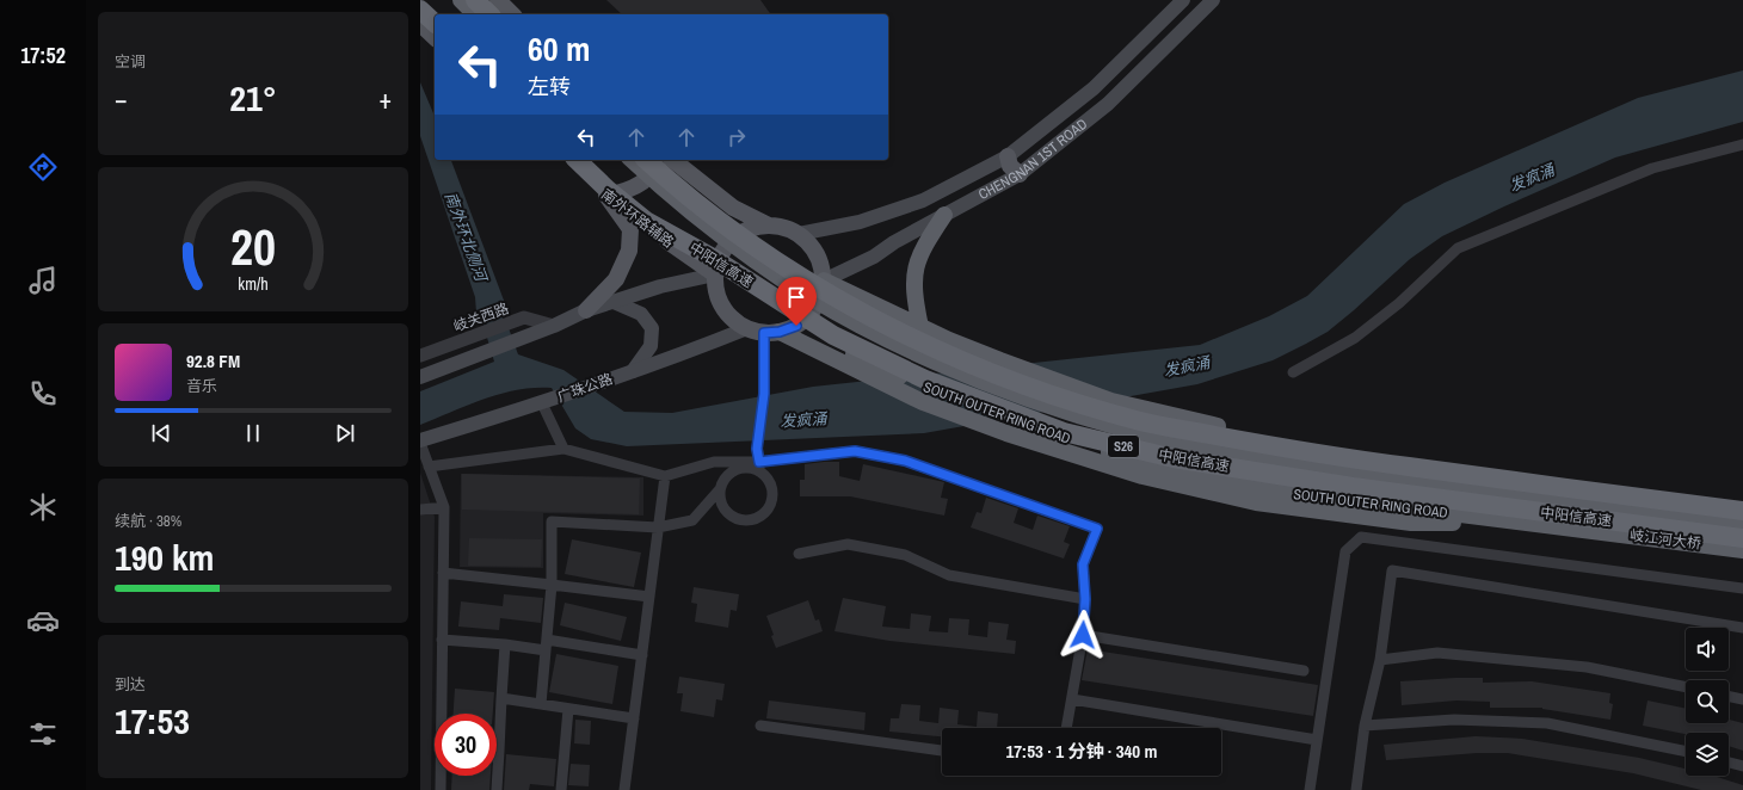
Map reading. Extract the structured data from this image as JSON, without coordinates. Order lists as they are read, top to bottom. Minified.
{"streets":{"highway":["中阳信高速","SOUTH OUTER RING ROAD","S26","岐江河大桥"],"main road":["CHENGNAN 1ST ROAD","南外环路辅路","广珠公路"],"street":["岐关西路"]},"crossings":[["CHENGNAN 1ST ROAD","南外环路辅路"],["CHENGNAN 1ST ROAD","广珠公路"],["南外环路辅路","广珠公路"],["SOUTH OUTER RING ROAD","岐江河大桥"]],"water":["发疯涌","南外环北侧河"],"page":{"tabs":"17:52","tile":["空调",["续航 · 38%","190 km"],["到达","17:53"]],"turn":["60 m","左转"],"heat":["−","21°","+"],"song":["92.8 FM","音乐"],"limit":"30","trip":"17:53 · 1 分钟 · 340 m","gauge":["20","km/h"]}}
